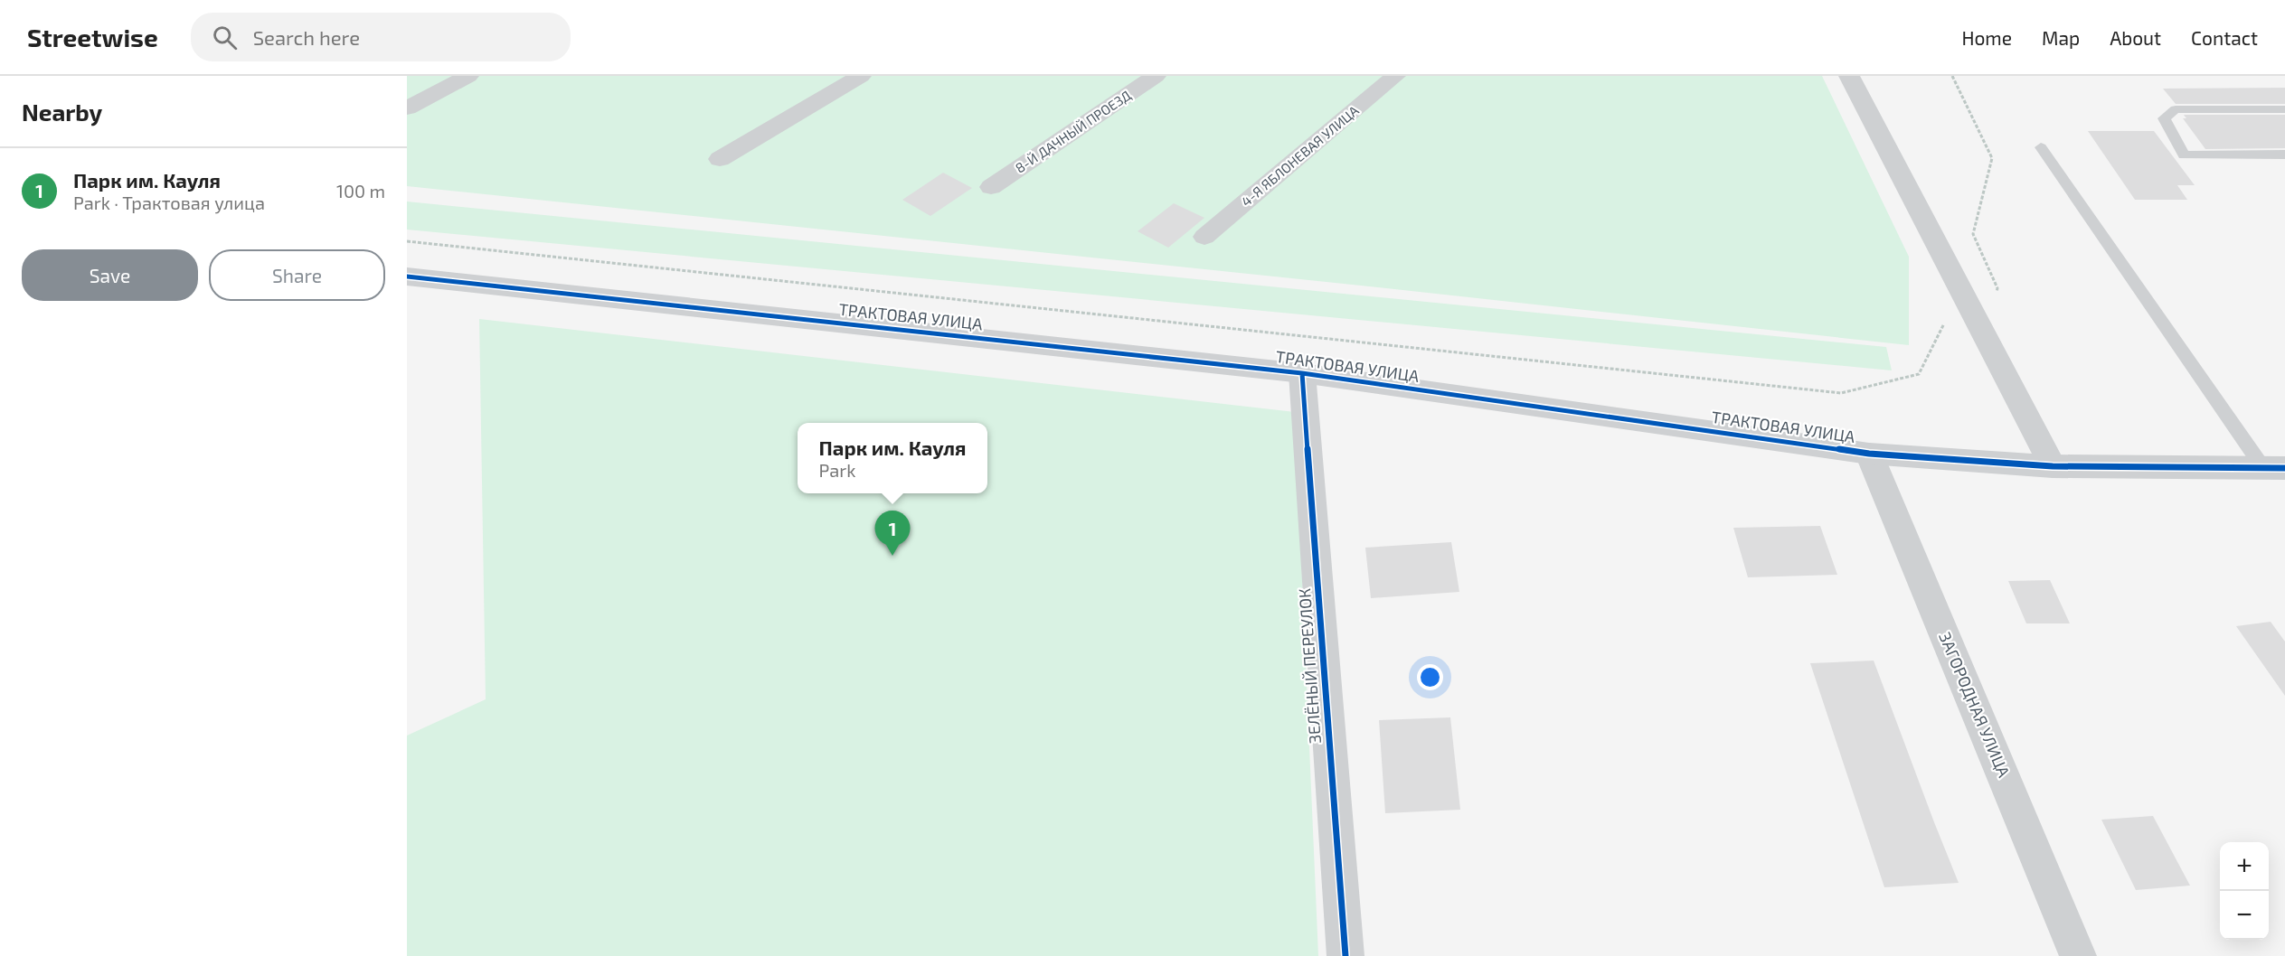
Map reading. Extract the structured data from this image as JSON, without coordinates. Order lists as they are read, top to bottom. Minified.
{"streets":{"street":["8-Й ДАЧНЫЙ ПРОЕЗД","4-Я ЯБЛОНЕВАЯ УЛИЦА","ТРАКТОВАЯ УЛИЦА","ЗЕЛЁНЫЙ ПЕРЕУЛОК","ЗАГОРОДНАЯ УЛИЦА"]},"crossings":[["ТРАКТОВАЯ УЛИЦА","ЗЕЛЁНЫЙ ПЕРЕУЛОК"],["ТРАКТОВАЯ УЛИЦА","ЗАГОРОДНАЯ УЛИЦА"]],"page":{"header":"Streetwise","search":"Search here","nav":["Home","Map","About","Contact"],"heading":"Nearby","list":[{"mark":"1","name":"Парк им. Кауля","note":"Park · Трактовая улица","value":"100 m"}],"buttons":["Save","Share"],"popup":["Парк им. Кауля","Park"],"pins":"1","map_buttons":["+","−"]}}
